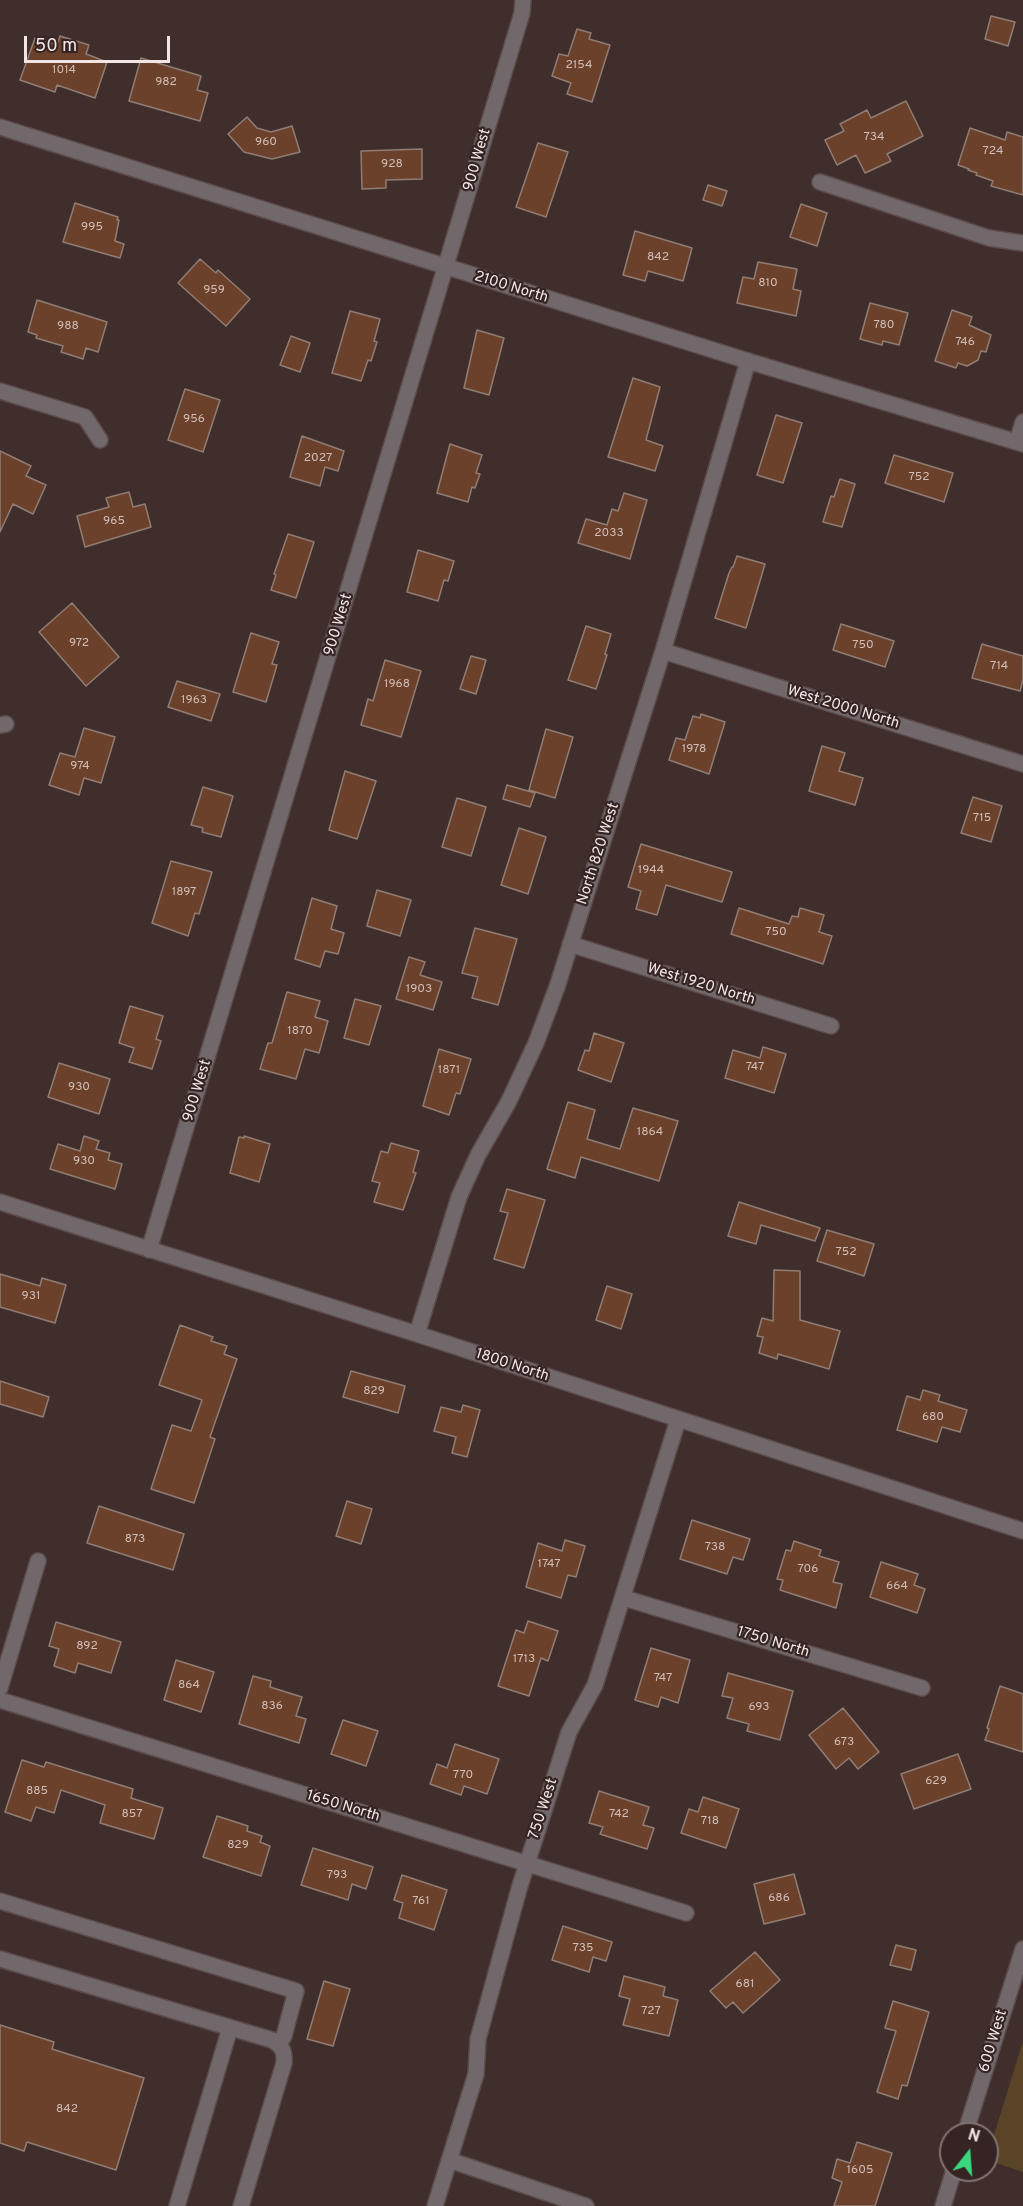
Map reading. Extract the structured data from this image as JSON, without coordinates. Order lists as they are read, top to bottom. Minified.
{"streets":{"street":["900 West","2100 North","West 2000 North","North 820 West","West 1920 North","1800 North","1750 North","1650 North","750 West","600 West"]},"crossings":[["900 West","2100 North"],["900 West","1800 North"],["2100 North","North 820 West"],["West 2000 North","North 820 West"],["North 820 West","West 1920 North"],["North 820 West","1800 North"],["1800 North","750 West"],["1750 North","750 West"],["1650 North","750 West"]],"house_numbers":["2154","1014","982","734","960","724","928","995","842","810","959","780","988","746","956","2027","752","965","2033","972","750","714","1968","1963","1978","974","715","1944","1897","750","1903","1870","747","1871","930","1864","930","752","931","829","680","873","738","1747","706","664","892","1713","747","864","836","693","673","770","629","885","857","742","718","829","793","686","761","735","681","727","842","1605"],"scale_bar":"50 m","north":"top"}
